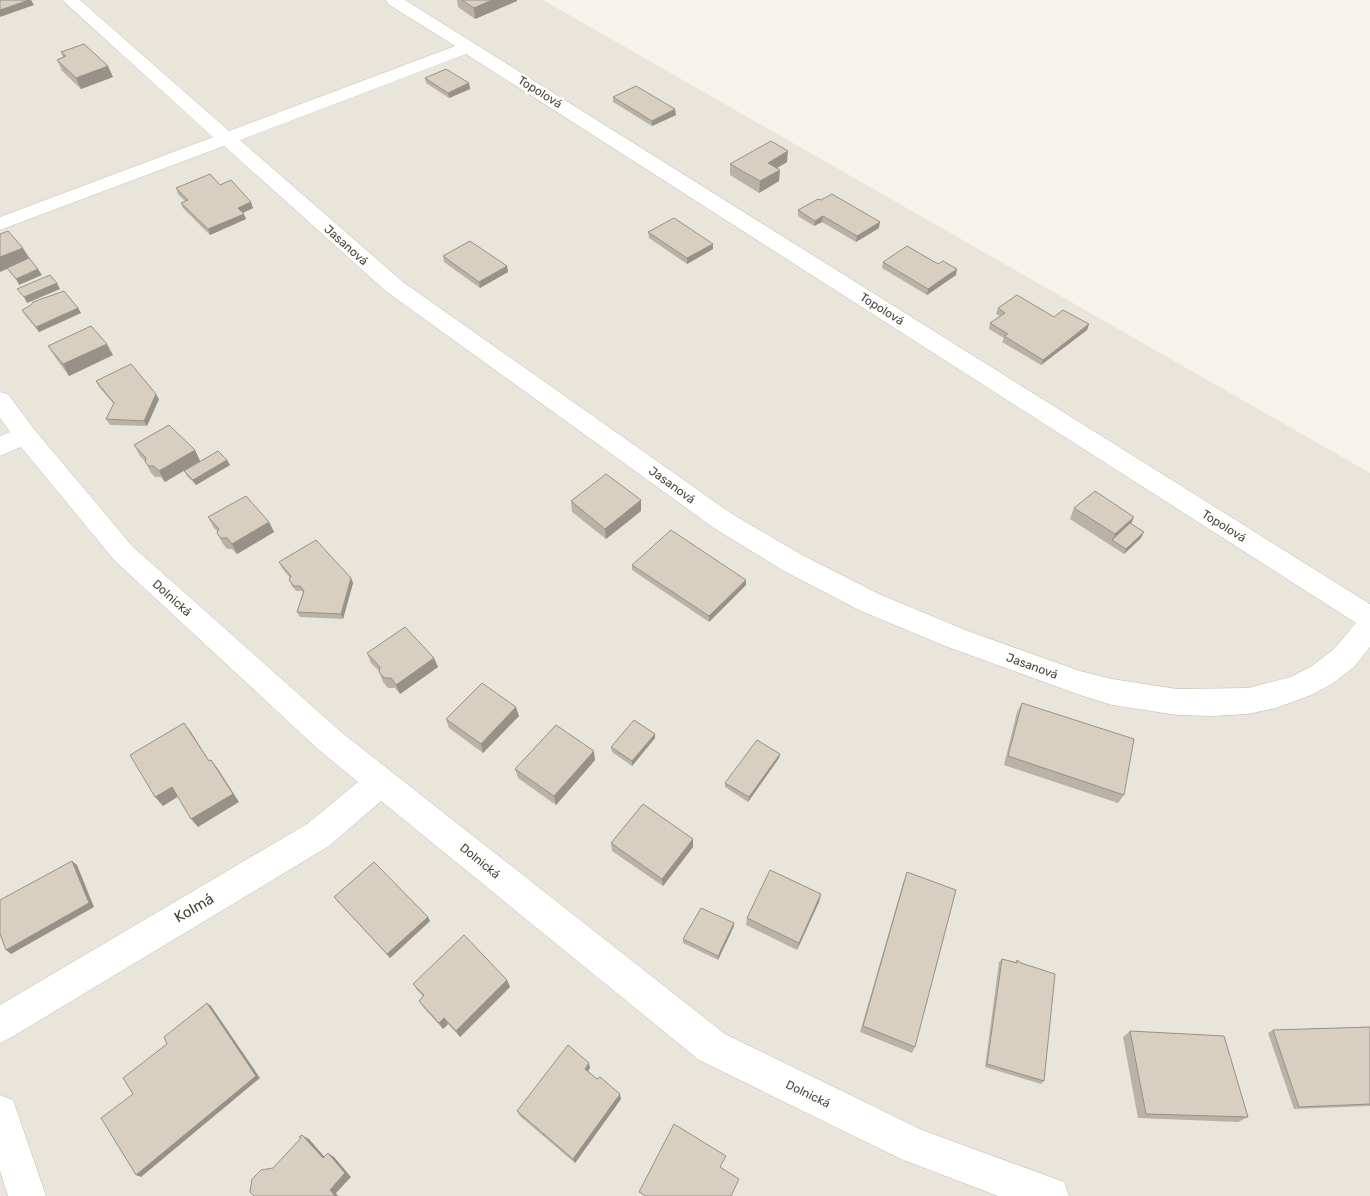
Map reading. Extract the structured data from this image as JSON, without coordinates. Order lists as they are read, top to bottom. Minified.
{"streets":{"street":["Topolová","Jasanová","Dolnická","Kolmá"]},"crossings":[["Dolnická","Kolmá"]]}
